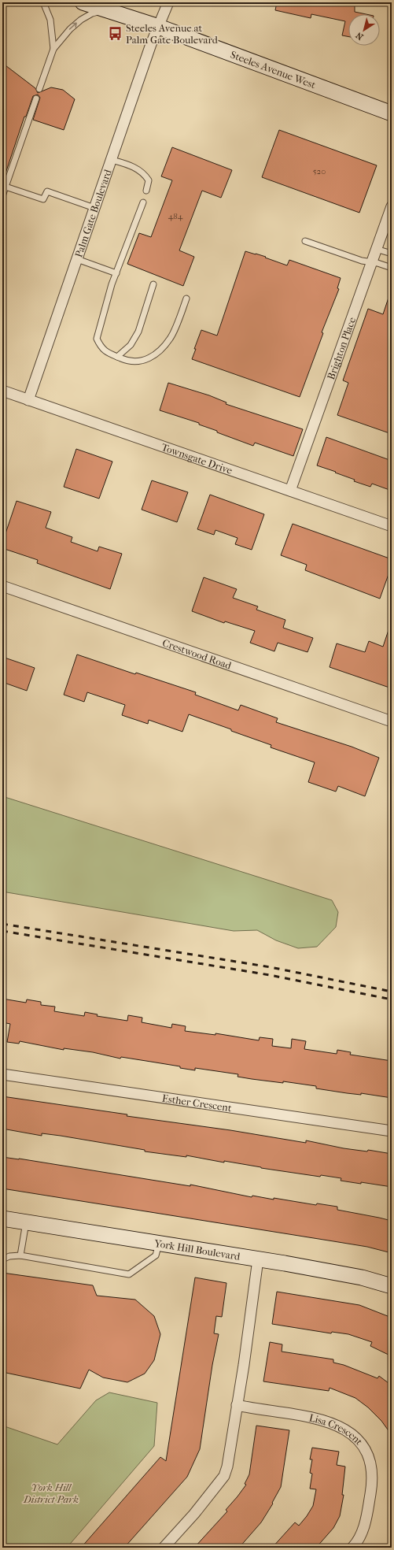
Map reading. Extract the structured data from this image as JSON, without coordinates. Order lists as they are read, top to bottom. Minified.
{"streets":{"street":["Steeles Avenue West","Palm Gate Boulevard","Brighton Place","Townsgate Drive","Crestwood Road","Esther Crescent","York Hill Boulevard","Lisa Crescent"]},"crossings":[["Steeles Avenue West","Palm Gate Boulevard"],["Palm Gate Boulevard","Townsgate Drive"],["Brighton Place","Townsgate Drive"]],"parks":["York Hill District Park"],"places":{"bus stop":["Steeles Avenue at Palm Gate Boulevard"]},"house_numbers":["520","484"],"north":"bottom left"}
